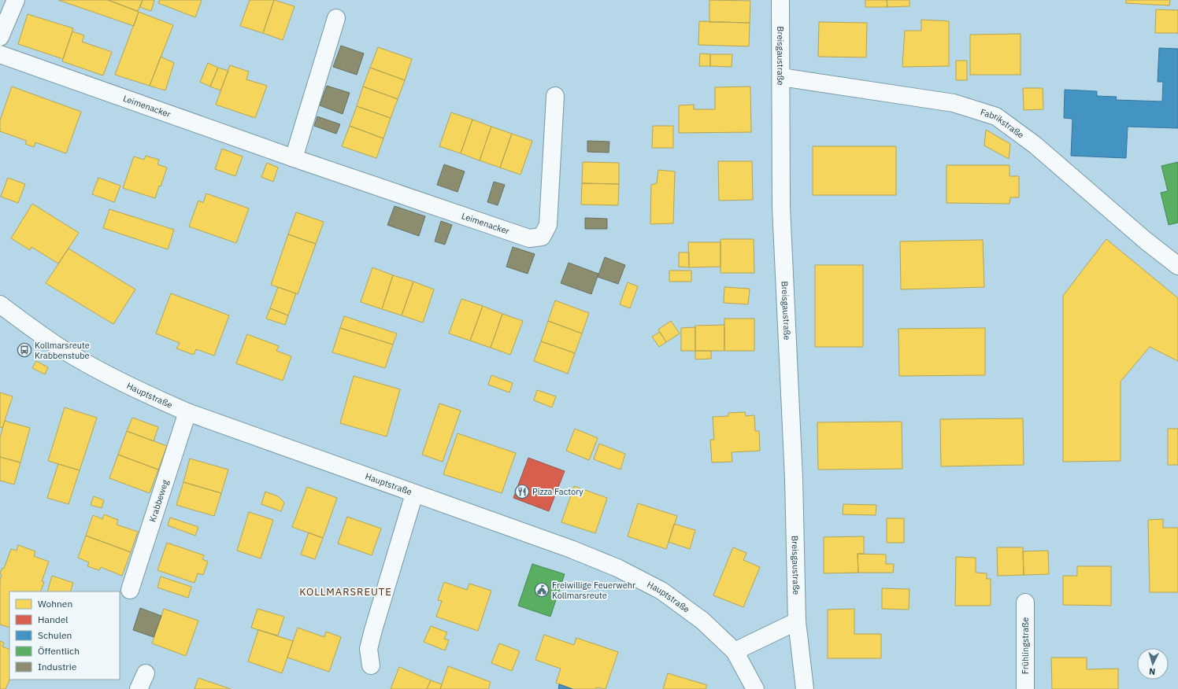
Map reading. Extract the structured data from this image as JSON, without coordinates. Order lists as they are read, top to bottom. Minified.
{"streets":{"street":["Breisgaustraße","Leimenacker","Fabrikstraße","Hauptstraße","Krabbeweg","Frühlingstraße"]},"crossings":[["Breisgaustraße","Fabrikstraße"],["Hauptstraße","Krabbeweg"]],"districts":["KOLLMARSREUTE"],"places":{"bus stop":["Kollmarsreute Krabbenstube"],"restaurant":["Pizza Factory"],"public building":["Freiwillige Feuerwehr Kollmarsreute"]},"legend":["Wohnen","Handel","Schulen","Öffentlich","Industrie"],"north":"bottom"}
